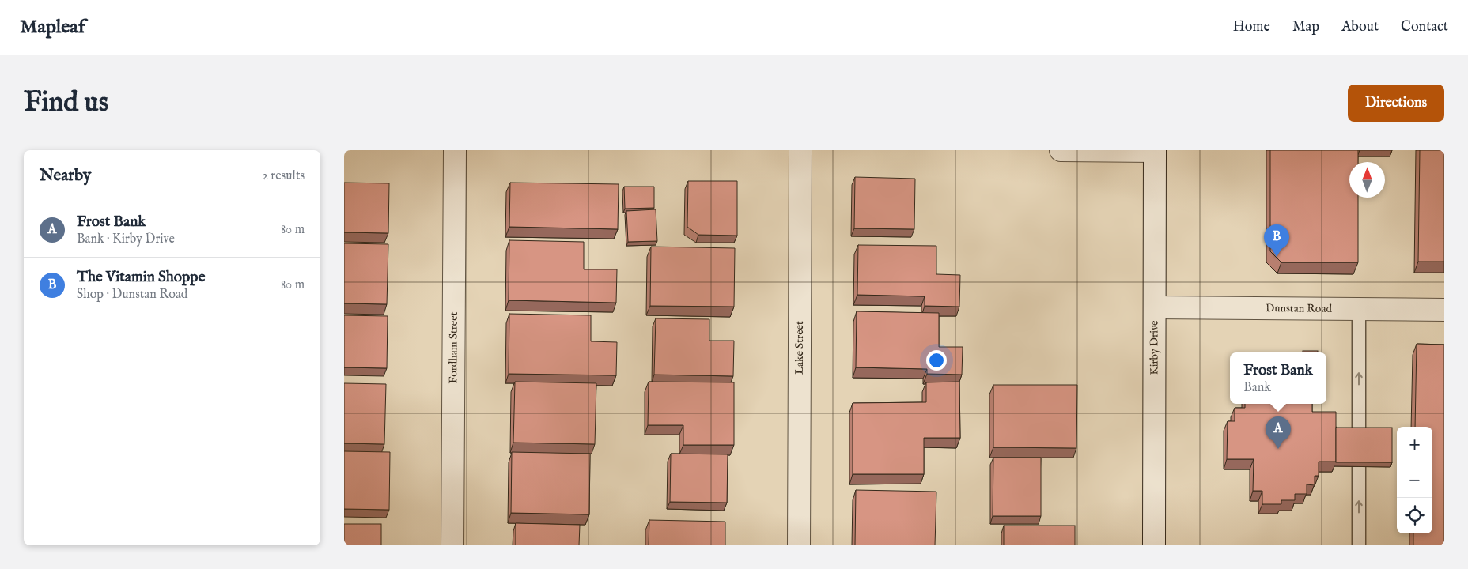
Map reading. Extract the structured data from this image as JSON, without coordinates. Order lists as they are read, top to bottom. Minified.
{"streets":{"street":["Dunstan Road","Fordham Street","Lake Street","Kirby Drive"]},"crossings":[["Dunstan Road","Kirby Drive"]],"north":"top","page":{"header":"Mapleaf","nav":["Home","Map","About","Contact"],"buttons":"Directions","title":"Find us","heading":["Nearby","2 results"],"list":[{"mark":"A","name":"Frost Bank","note":"Bank · Kirby Drive","value":"80 m"},{"mark":"B","name":"The Vitamin Shoppe","note":"Shop · Dunstan Road","value":"80 m"}],"pins":["B","A"],"popup":["Frost Bank","Bank"],"map_buttons":["+","−"]}}
